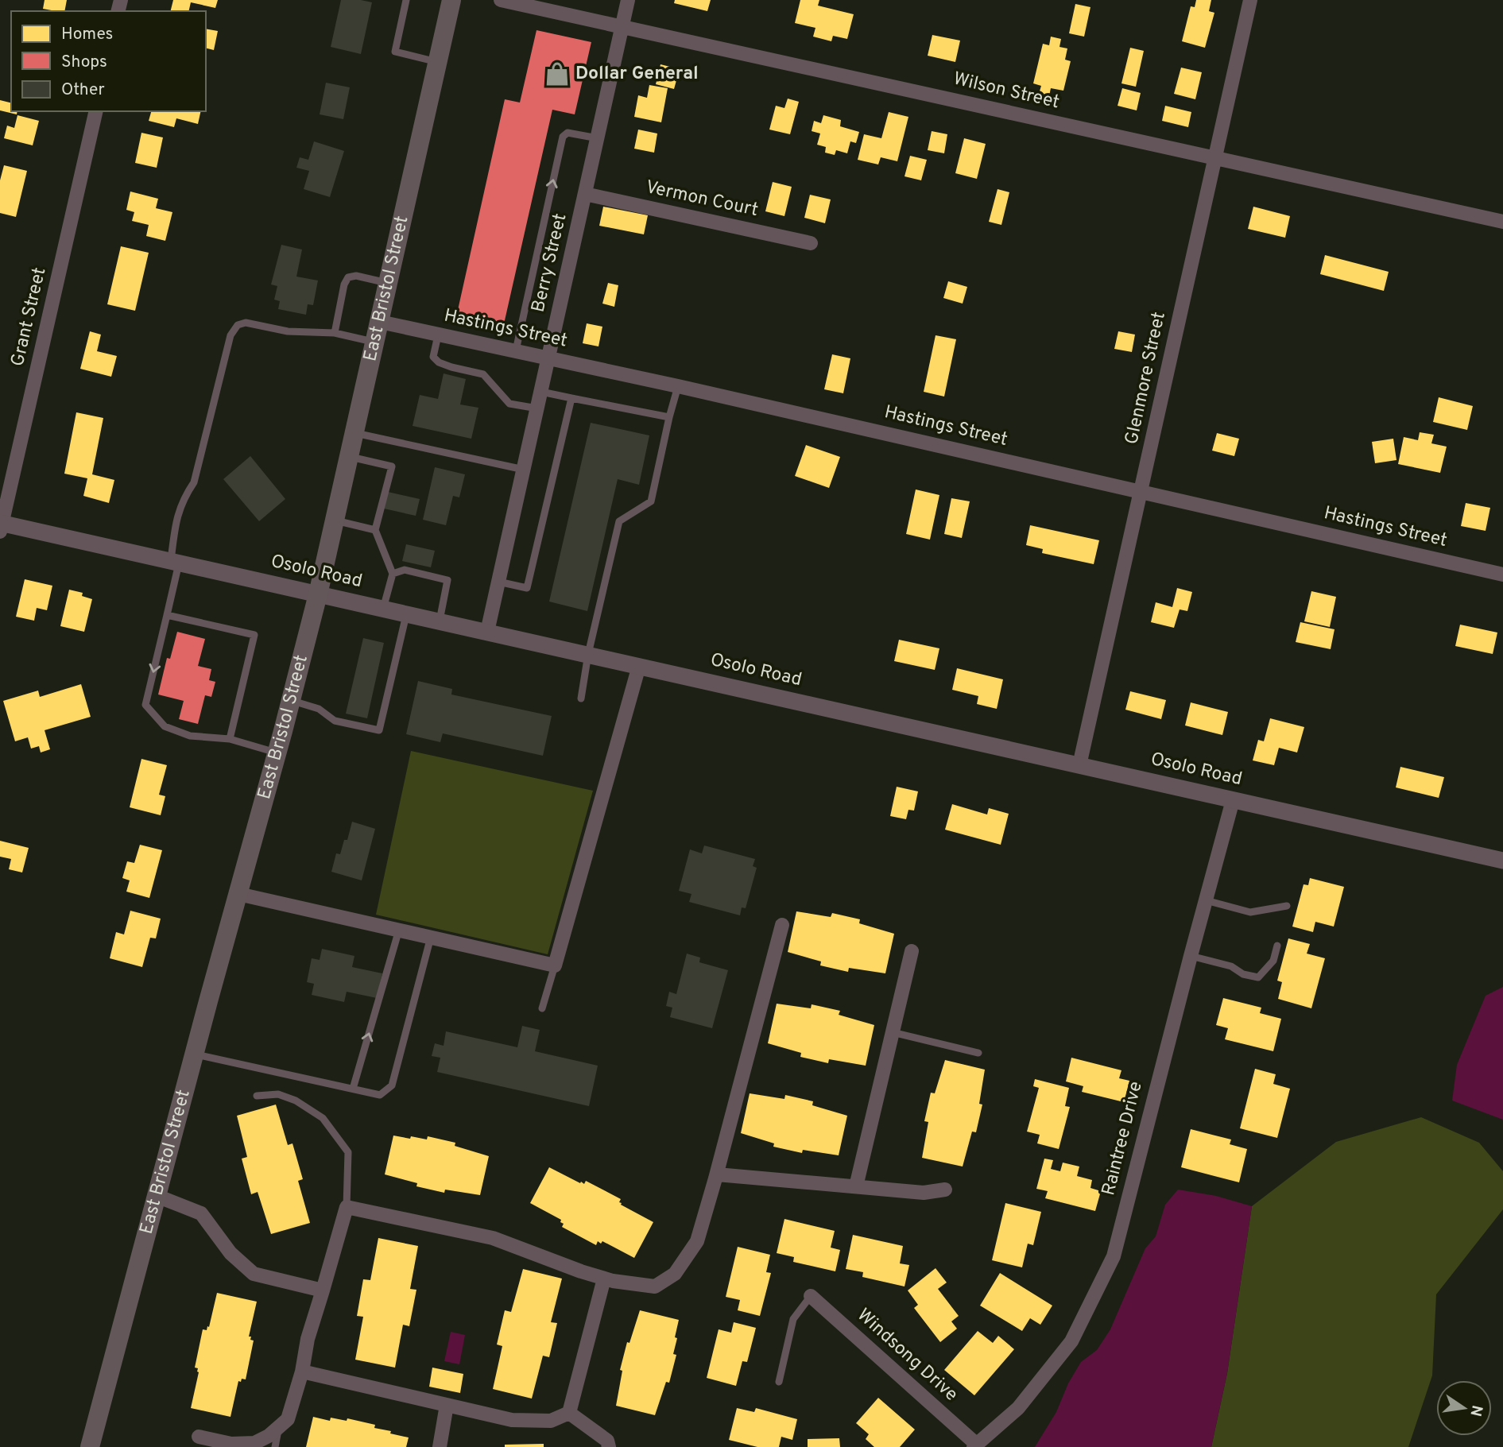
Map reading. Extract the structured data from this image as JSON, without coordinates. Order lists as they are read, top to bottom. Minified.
{"streets":{"main road":["East Bristol Street"],"street":["Wilson Street","Vermon Court","Berry Street","Grant Street","Hastings Street","Glenmore Street","Osolo Road","Raintree Drive","Windsong Drive"]},"crossings":[["Wilson Street","Berry Street"],["Wilson Street","Glenmore Street"],["Vermon Court","Berry Street"],["Berry Street","Hastings Street"],["Berry Street","Osolo Road"],["East Bristol Street","Hastings Street"],["East Bristol Street","Osolo Road"],["Grant Street","Osolo Road"],["Hastings Street","Glenmore Street"],["Glenmore Street","Osolo Road"],["Osolo Road","Raintree Drive"],["Raintree Drive","Windsong Drive"]],"places":{"shop":["Dollar General"]},"legend":["Homes","Shops","Other"],"north":"right"}
